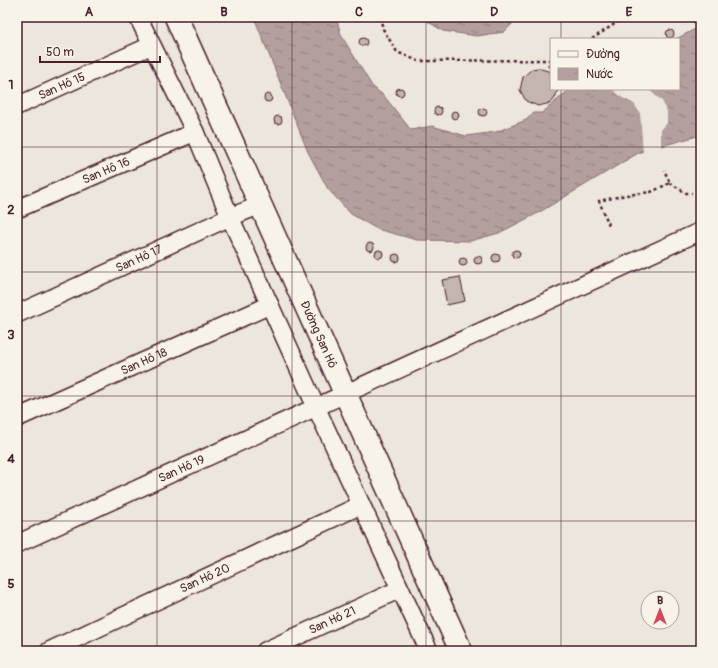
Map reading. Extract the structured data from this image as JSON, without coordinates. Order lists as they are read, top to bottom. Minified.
{"streets":{"street":["San Hô 15","San Hô 16","San Hô 17","Đường San Hô","San Hô 18","San Hô 19","San Hô 20","San Hô 21"]},"crossings":[["San Hô 17","Đường San Hô"],["Đường San Hô","San Hô 19"]],"legend":["Đường","Nước"],"scale_bar":"50 m","north":"top","grid":{"columns":["A","B","C","D","E"],"rows":["1","2","3","4","5"]}}
